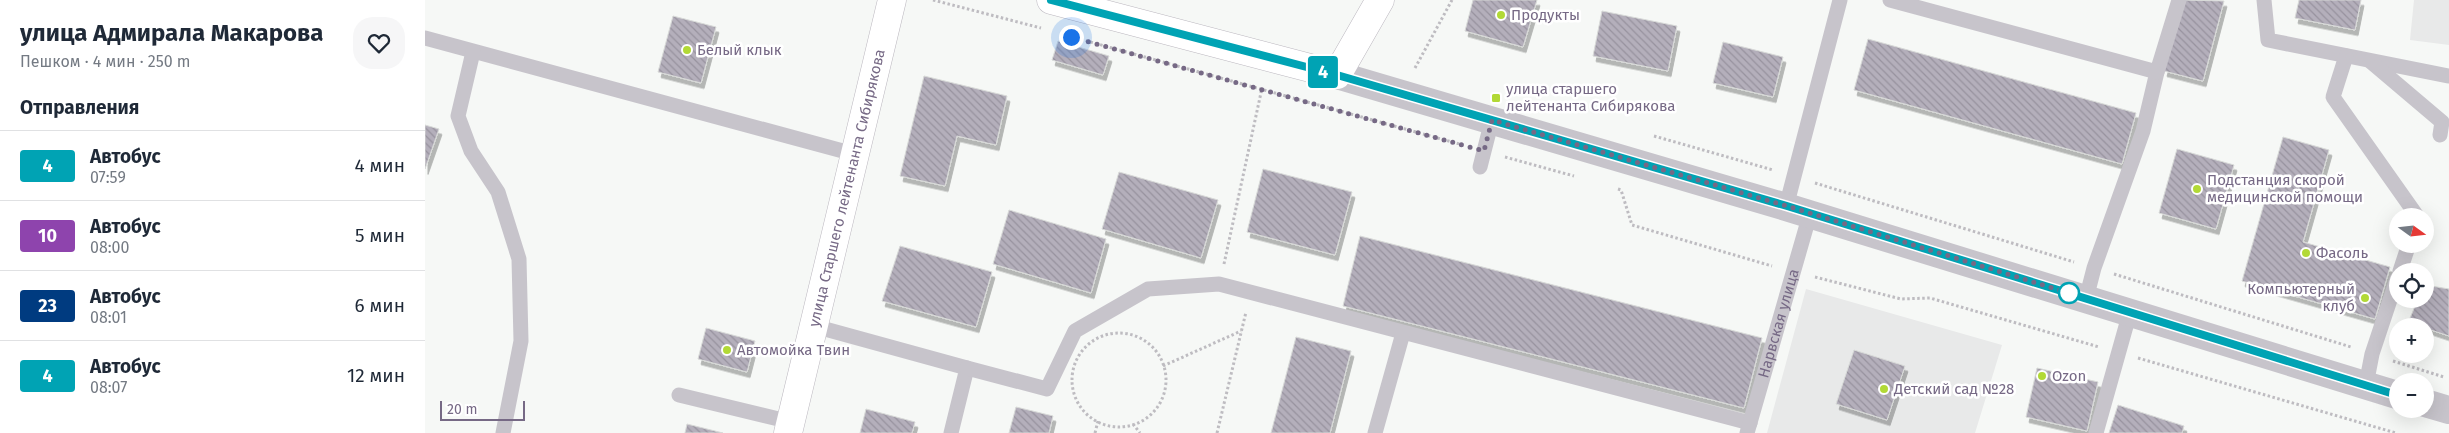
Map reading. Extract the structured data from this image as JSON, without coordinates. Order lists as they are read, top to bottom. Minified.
{"streets":{"main road":["улица Старшего лейтенанта Сибирякова"],"lane":["Нарвская улица"]},"places":{"other":["Продукты","Белый клык","Подстанция скорой медицинской помощи","Фасоль","Компьютерный клуб","Автомойка Твин","Ozon","Детский сад №28"],"transit":["улица старшего лейтенанта Сибирякова"]},"lines":["bus line 4"],"scale_bar":"20 m","north":"right","page":{"heading":[["улица Адмирала Макарова","Пешком · 4 мин · 250 m"],"Отправления"],"on_map":"4","list":[{"mark":"4","name":"Автобус","note":"07:59","value":"4 мин"},{"mark":"10","name":"Автобус","note":"08:00","value":"5 мин"},{"mark":"23","name":"Автобус","note":"08:01","value":"6 мин"},{"mark":"4","name":"Автобус","note":"08:07","value":"12 мин"}],"map_buttons":["+","−"],"scale":"20 m"}}
